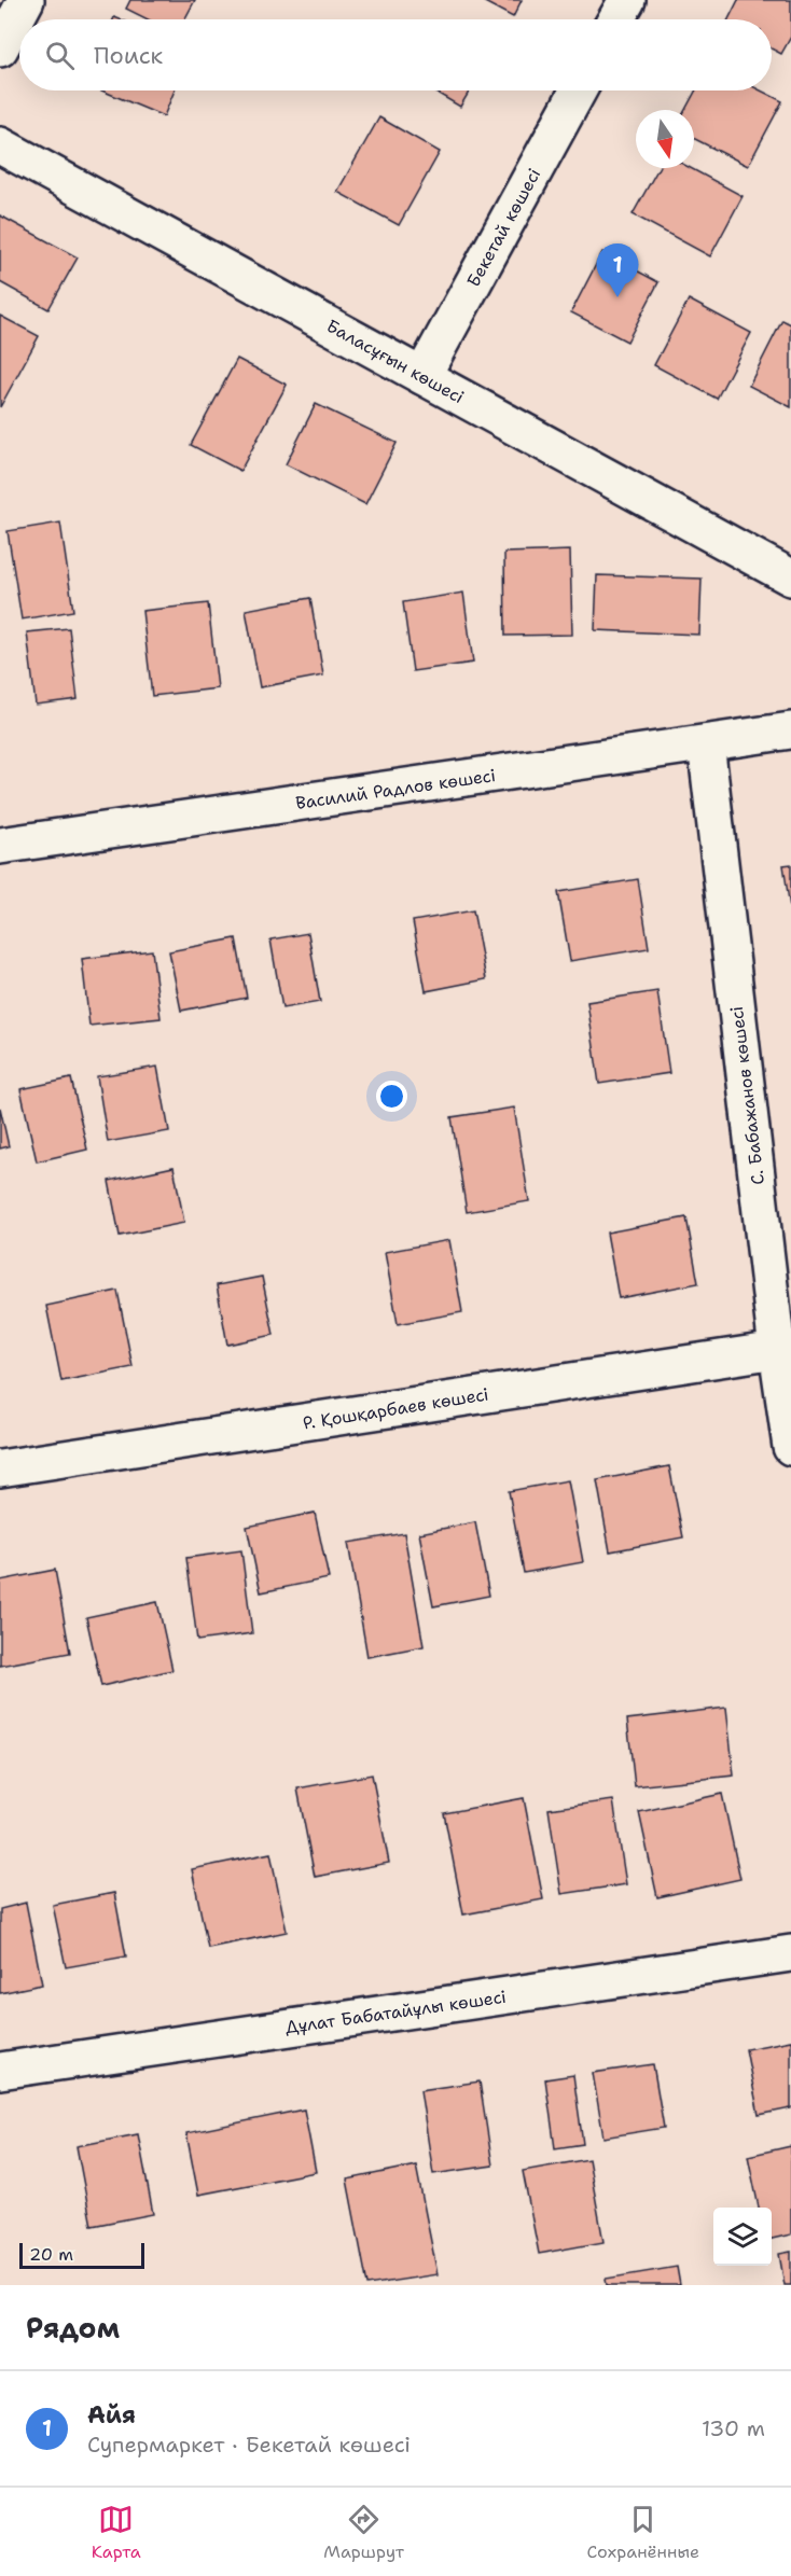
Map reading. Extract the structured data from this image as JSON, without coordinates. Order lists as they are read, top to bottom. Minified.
{"streets":{"street":["Бекетай көшесі","Баласұғын көшесі","Василий Радлов көшесі","С. Бабажанов көшесі","Р. Қошқарбаев көшесі","Дұлат Бабатайұлы көшесі"]},"crossings":[["Бекетай көшесі","Баласұғын көшесі"],["Василий Радлов көшесі","С. Бабажанов көшесі"],["С. Бабажанов көшесі","Р. Қошқарбаев көшесі"]],"scale_bar":"20 m","north":"bottom","page":{"search":"Поиск","pins":"1","scale":"20 m","heading":"Рядом","list":[{"mark":"1","name":"Айя","note":"Супермаркет · Бекетай көшесі","value":"130 m"}],"nav":["Карта","Маршрут","Сохранённые"]}}
